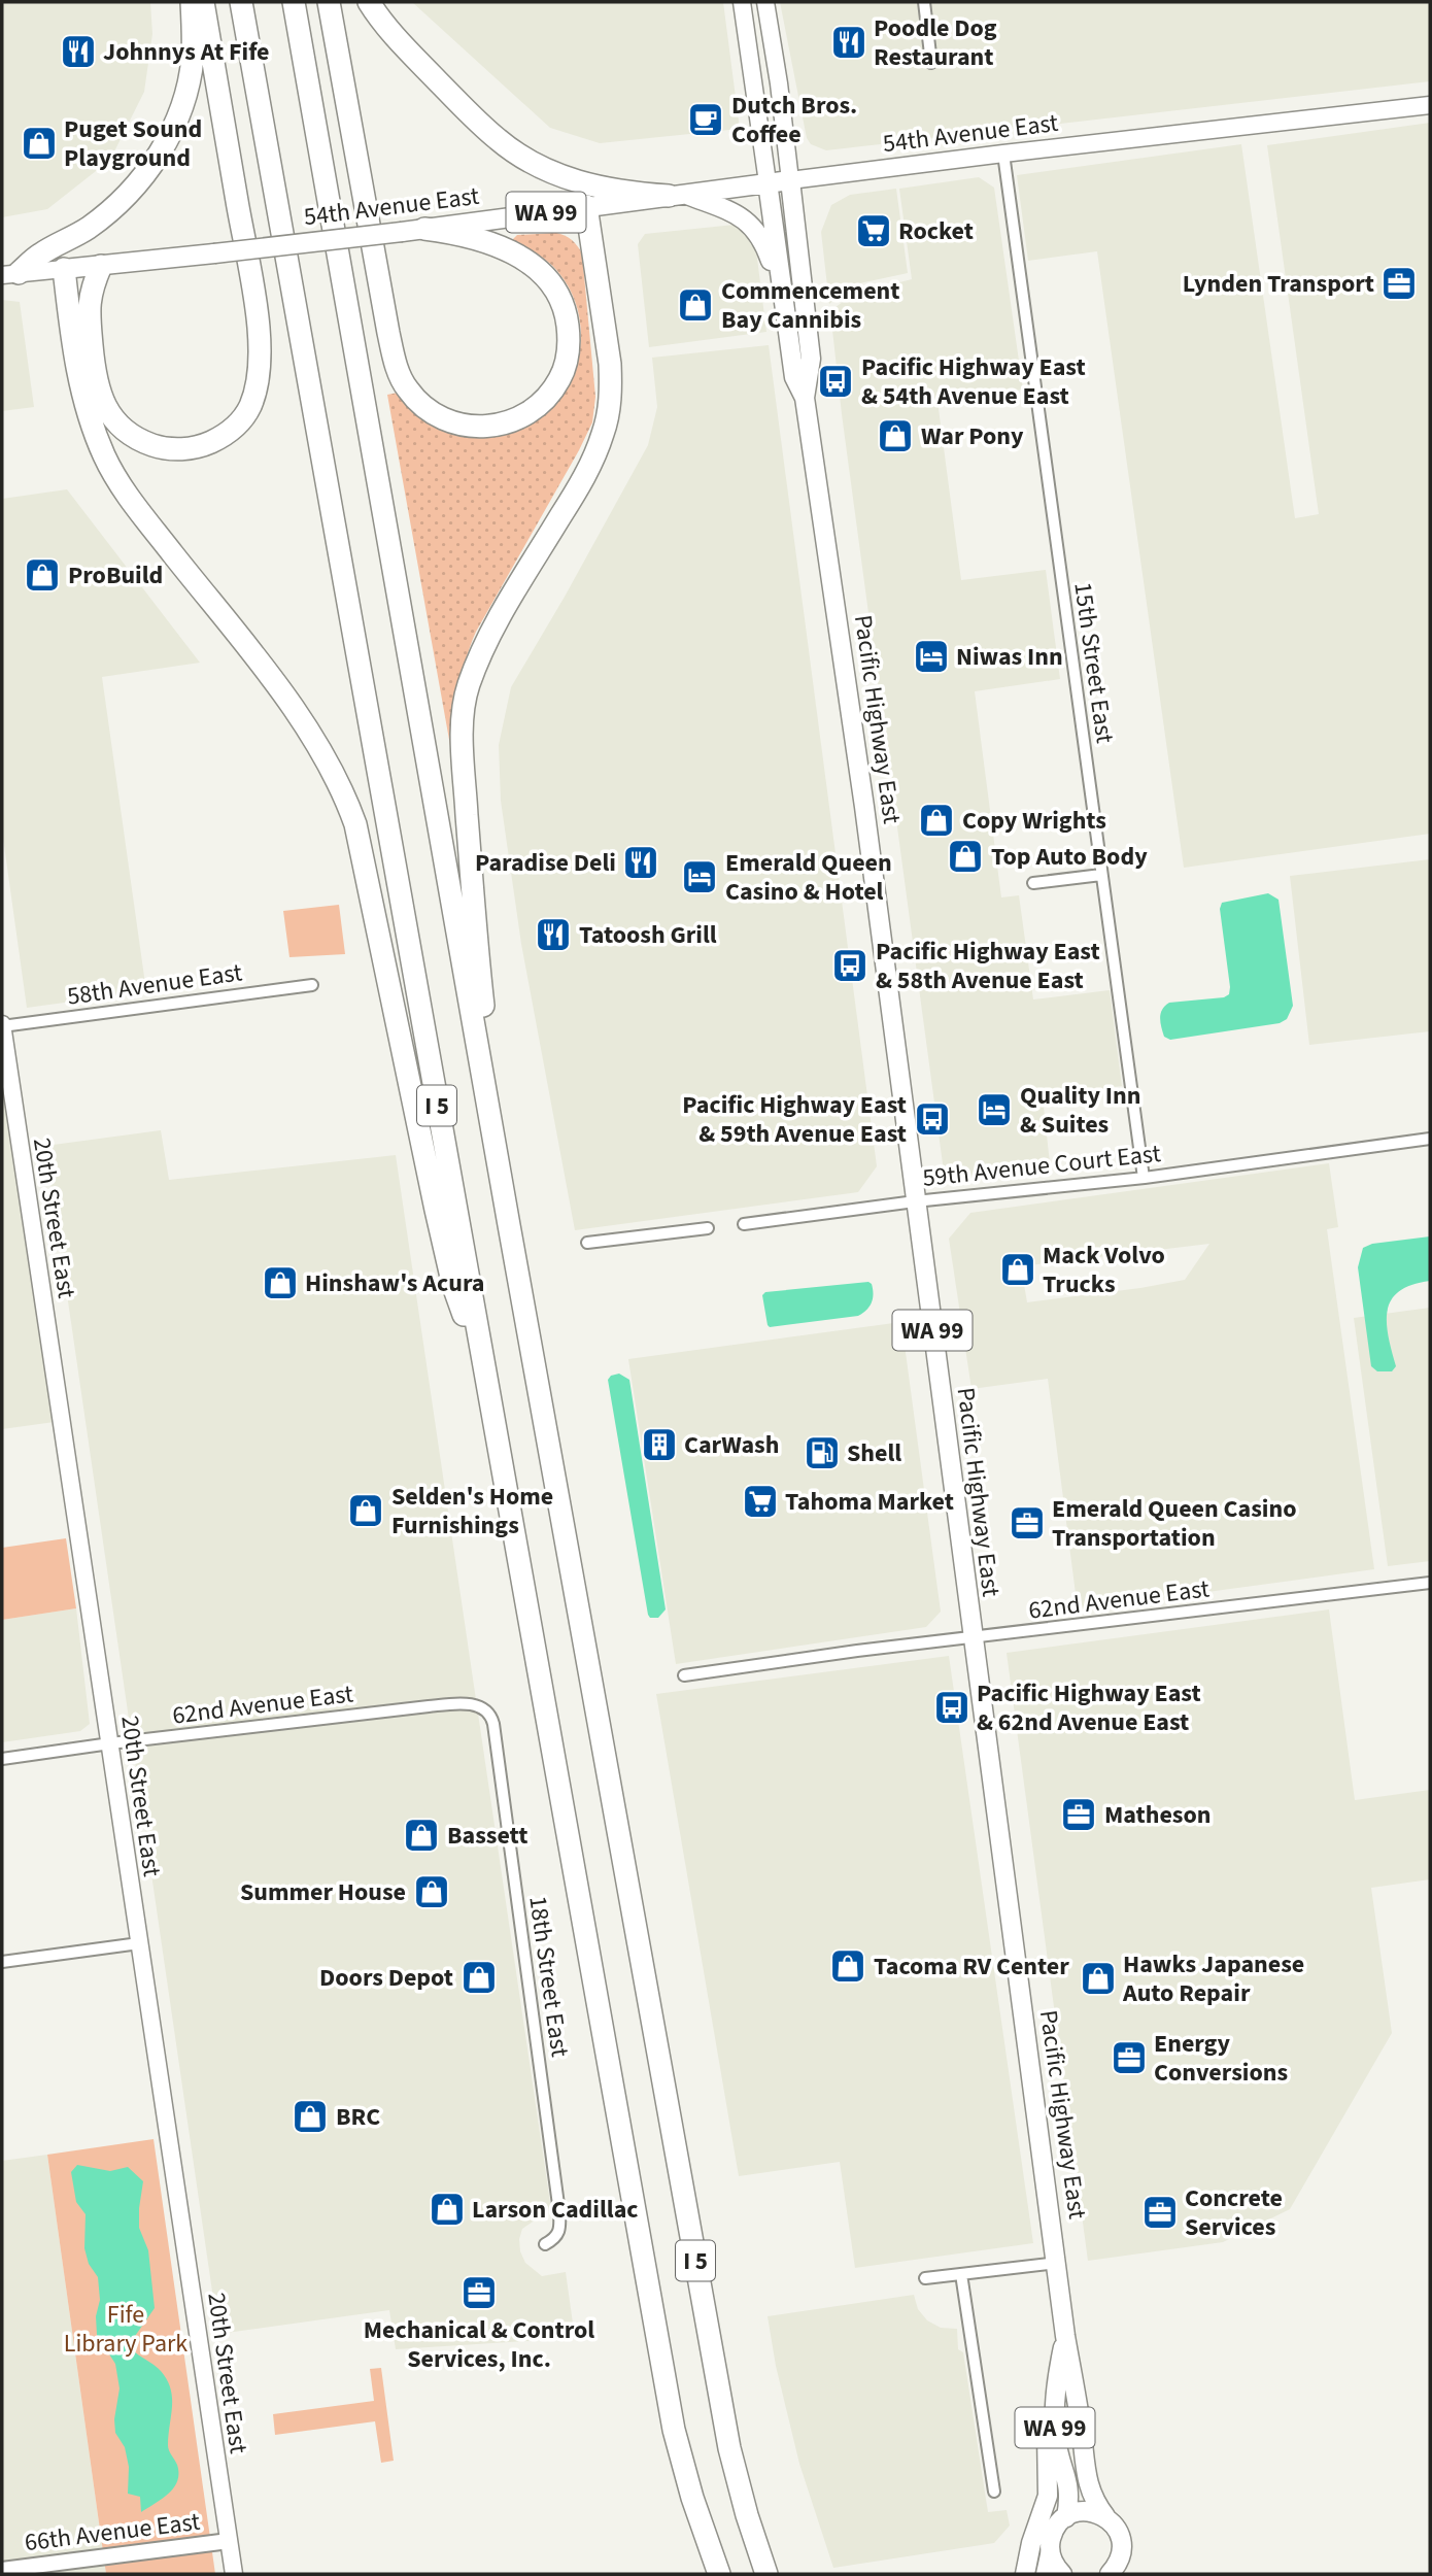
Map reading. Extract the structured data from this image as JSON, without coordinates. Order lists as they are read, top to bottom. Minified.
{"streets":{"highway":["I 5"],"main road":["54th Avenue East","WA 99","Pacific Highway East","20th Street East"],"street":["15th Street East","58th Avenue East","59th Avenue Court East","62nd Avenue East","18th Street East","66th Avenue East"]},"crossings":[["54th Avenue East","15th Street East"],["54th Avenue East","Pacific Highway East"],["WA 99","Pacific Highway East"],["15th Street East","59th Avenue Court East"],["Pacific Highway East","59th Avenue Court East"],["Pacific Highway East","62nd Avenue East"],["58th Avenue East","20th Street East"],["20th Street East","62nd Avenue East"],["20th Street East","66th Avenue East"],["62nd Avenue East","18th Street East"]],"parks":["Fife Library Park"],"places":{"restaurant":["Poodle Dog Restaurant","Johnnys At Fife","Paradise Deli","Tatoosh Grill"],"cafe":["Dutch Bros. Coffee"],"shop":["Puget Sound Playground","Commencement Bay Cannibis","War Pony","ProBuild","Copy Wrights","Top Auto Body","Mack Volvo Trucks","Hinshaw's Acura","Selden's Home Furnishings","Bassett","Summer House","Tacoma RV Center","Doors Depot","Hawks Japanese Auto Repair","BRC","Larson Cadillac"],"supermarket":["Rocket","Tahoma Market"],"office":["Lynden Transport","Emerald Queen Casino Transportation","Matheson","Energy Conversions","Concrete Services","Mechanical & Control Services, Inc."],"bus stop":["Pacific Highway East & 54th Avenue East","Pacific Highway East & 58th Avenue East","Pacific Highway East & 59th Avenue East","Pacific Highway East & 62nd Avenue East"],"hotel":["Niwas Inn","Emerald Queen Casino & Hotel","Quality Inn & Suites"],"building":["CarWash"],"fuel station":["Shell"]}}
